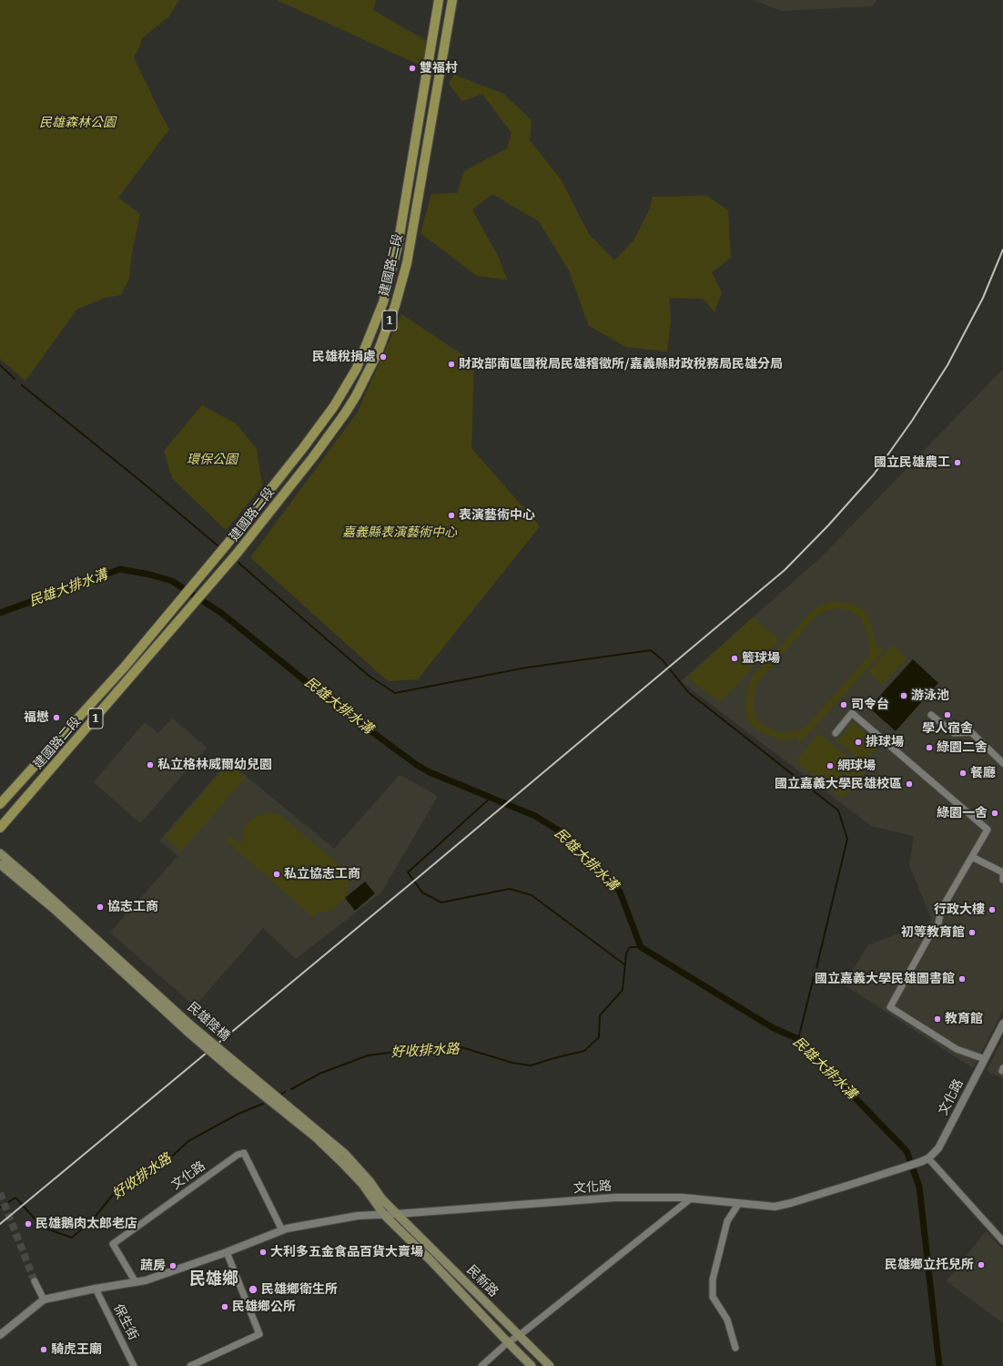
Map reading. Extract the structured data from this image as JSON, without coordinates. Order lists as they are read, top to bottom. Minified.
{"streets":{"main road":["建國路二段","1","民雄陸橋","民新路"],"street":["文化路","保生街"]},"crossings":[["民雄陸橋","民新路"],["文化路","民新路"],["文化路","保生街"]],"districts":["民雄鄉"],"water":["民雄大排水溝","好收排水路"],"parks":["民雄森林公園","環保公園","嘉義縣表演藝術中心"],"places":["雙福村","民雄稅捐處","財政部南區國稅局民雄稽徵所/嘉義縣財政稅務局民雄分局","國立民雄農工","表演藝術中心","籃球場","游泳池","司令台","學人宿舍","福懋","排球場","綠園二舍","私立格林威爾幼兒園","網球場","餐廳","國立嘉義大學民雄校區","綠園一舍","私立協志工商","協志工商","行政大樓","初等教育館","國立嘉義大學民雄圖書館","教育館","民雄鵝肉太郎老店","大利多五金食品百貨大賣場","民雄鄉立托兒所","蔬房","民雄鄉衛生所","民雄鄉公所","騎虎王廟"]}
